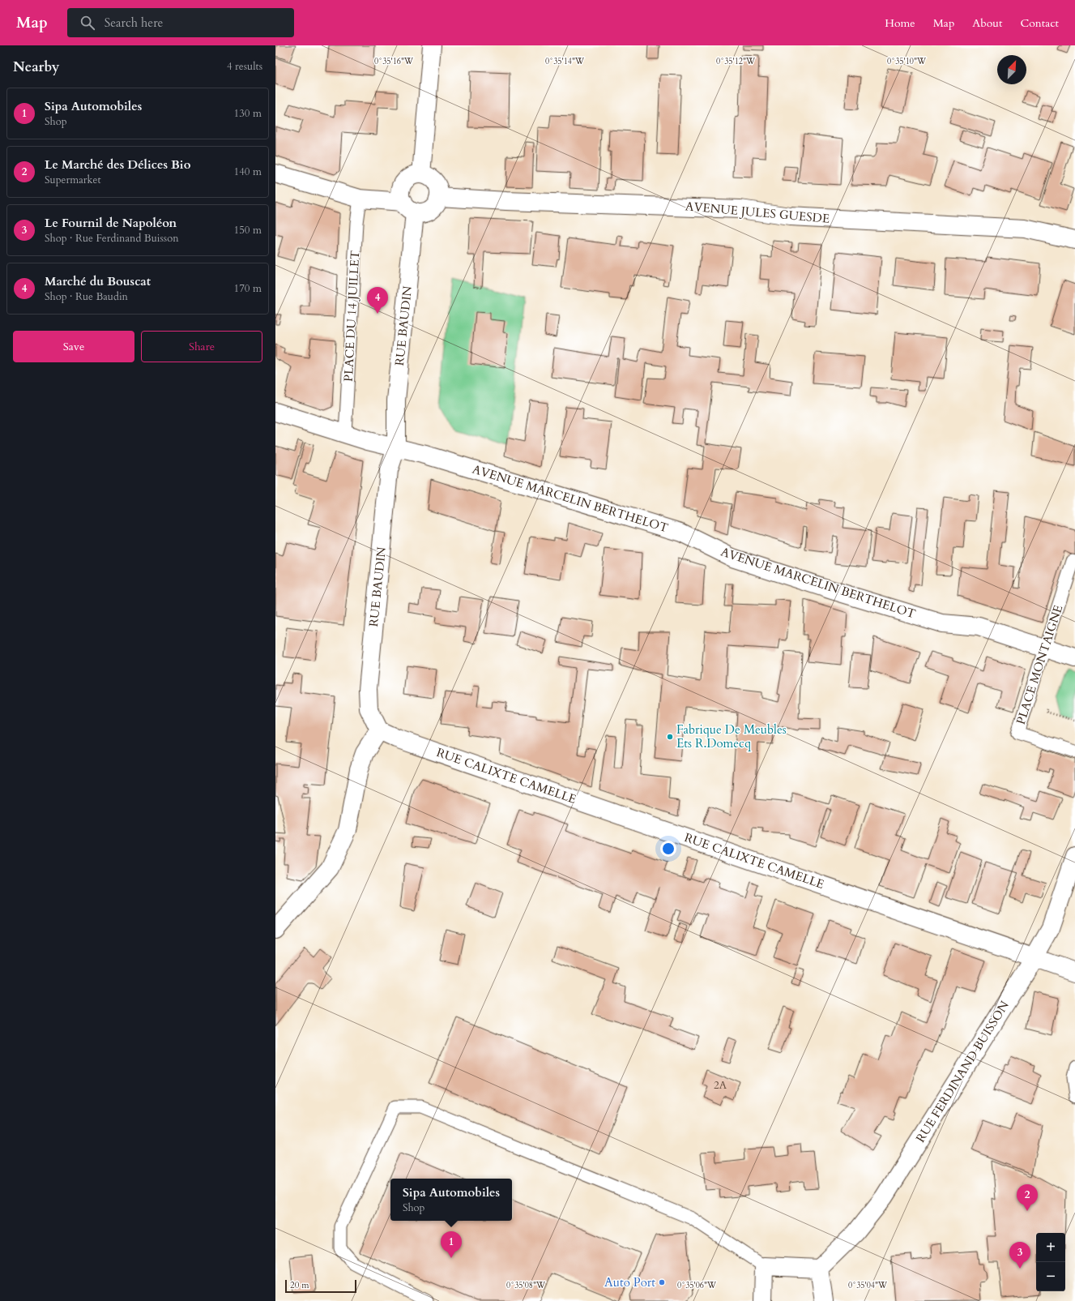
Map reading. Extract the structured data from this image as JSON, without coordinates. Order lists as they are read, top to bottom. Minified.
{"streets":{"street":["AVENUE JULES GUESDE","RUE BAUDIN","AVENUE MARCELIN BERTHELOT","RUE CALIXTE CAMELLE","RUE FERDINAND BUISSON"],"lane":["PLACE DU 14 JUILLET","PLACE MONTAIGNE"]},"crossings":[["AVENUE JULES GUESDE","RUE BAUDIN"],["PLACE DU 14 JUILLET","AVENUE MARCELIN BERTHELOT"],["RUE BAUDIN","AVENUE MARCELIN BERTHELOT"],["RUE BAUDIN","RUE CALIXTE CAMELLE"],["AVENUE MARCELIN BERTHELOT","PLACE MONTAIGNE"],["RUE CALIXTE CAMELLE","RUE FERDINAND BUISSON"]],"places":["Fabrique De Meubles Ets R.Domecq","Auto Port"],"house_numbers":["2A"],"scale_bar":"20 m","north":"top right","page":{"header":"Map","search":"Search here","nav":["Home","Map","About","Contact"],"heading":["Nearby","4 results"],"list":[{"mark":"1","name":"Sipa Automobiles","note":"Shop","value":"130 m"},{"mark":"2","name":"Le Marché des Délices Bio","note":"Supermarket","value":"140 m"},{"mark":"3","name":"Le Fournil de Napoléon","note":"Shop · Rue Ferdinand Buisson","value":"150 m"},{"mark":"4","name":"Marché du Bouscat","note":"Shop · Rue Baudin","value":"170 m"}],"pins":["4","2","1","3"],"buttons":["Save","Share"],"popup":["Sipa Automobiles","Shop"],"map_buttons":["+","−"],"scale":"20 m"},"coordinates":["0°35'14\"W","0°35'12\"W","0°35'10\"W","0°35'16\"W","0°35'08\"W","0°35'06\"W","0°35'04\"W"]}
